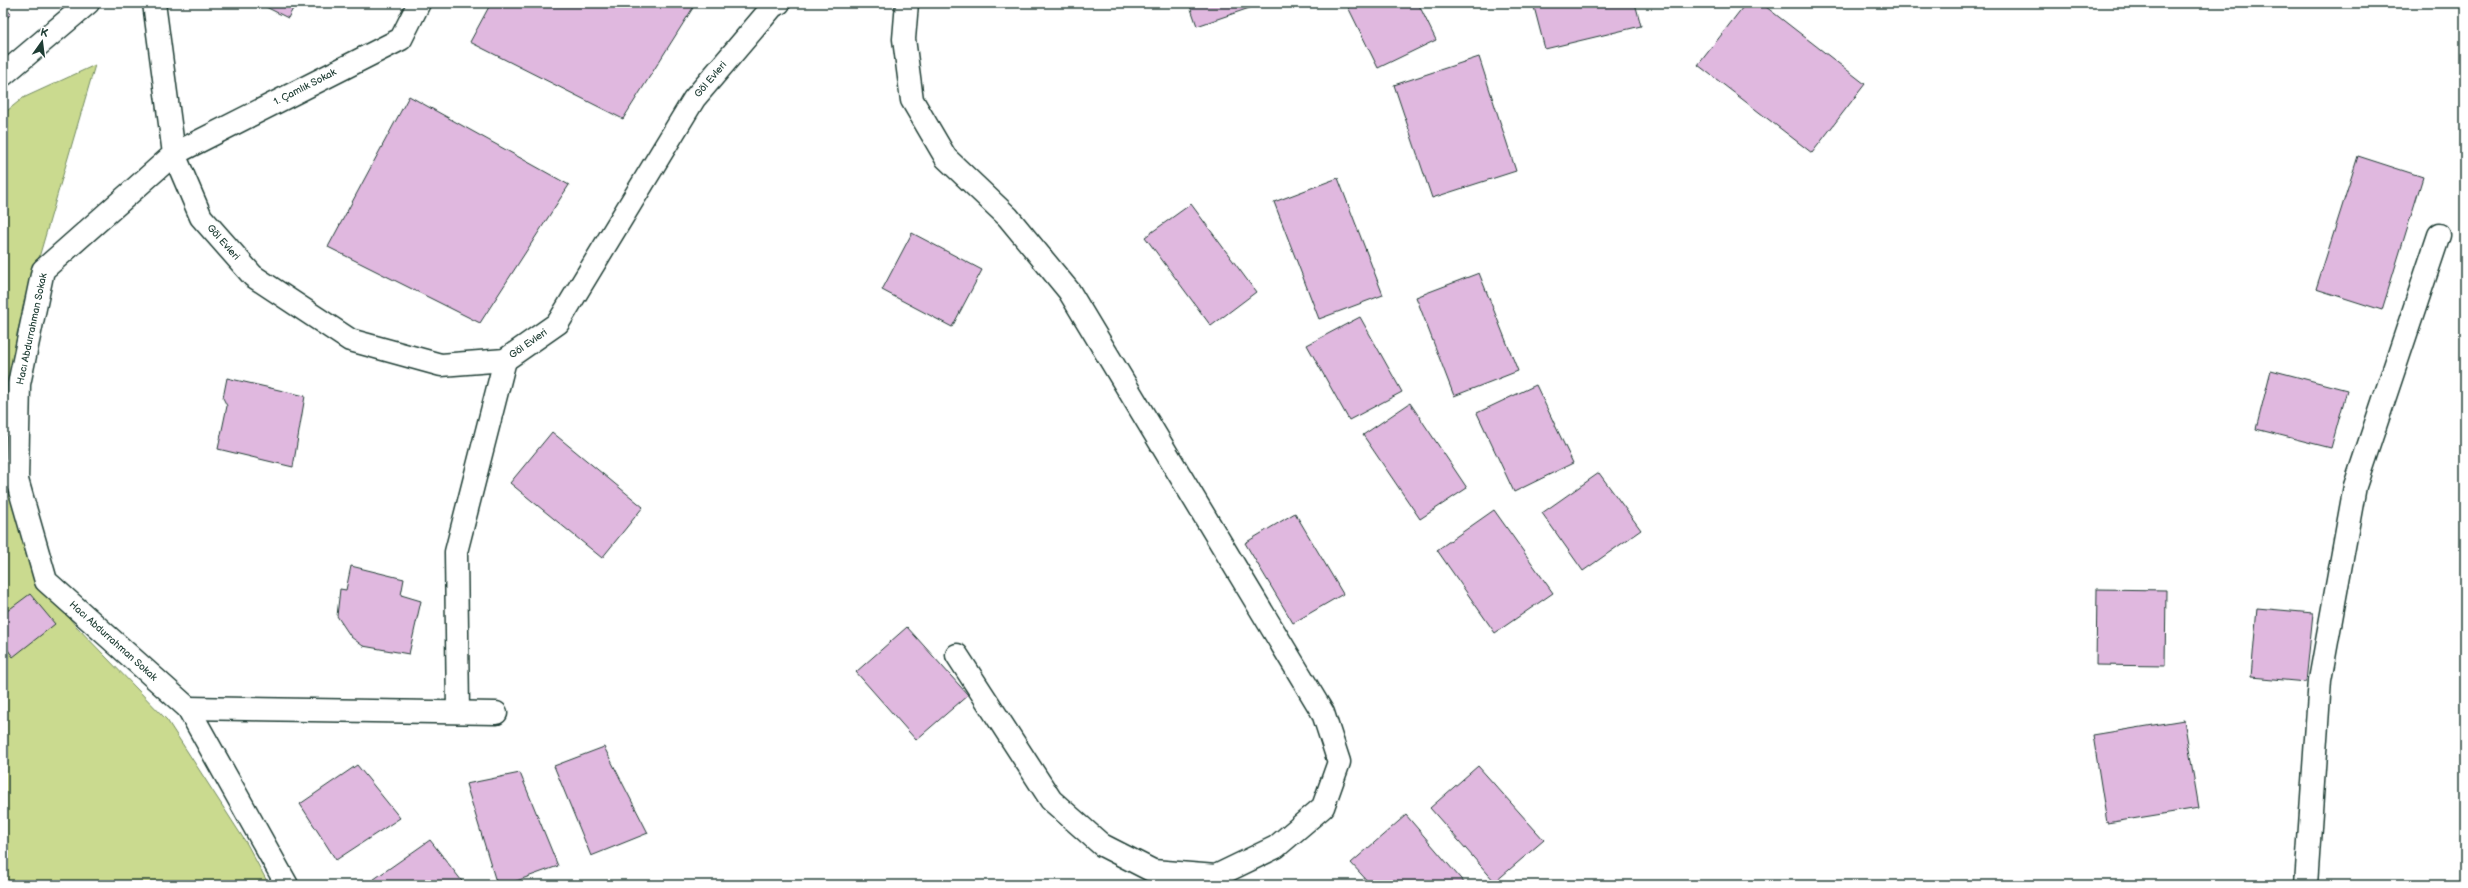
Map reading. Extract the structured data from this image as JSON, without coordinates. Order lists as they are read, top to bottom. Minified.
{"streets":{"street":["Göl Evleri","1. Çamlık Sokak","Hacı Abdurrahman Sokak"]},"crossings":[["Göl Evleri","1. Çamlık Sokak"],["Göl Evleri","Hacı Abdurrahman Sokak"],["1. Çamlık Sokak","Hacı Abdurrahman Sokak"]],"north":"top"}
